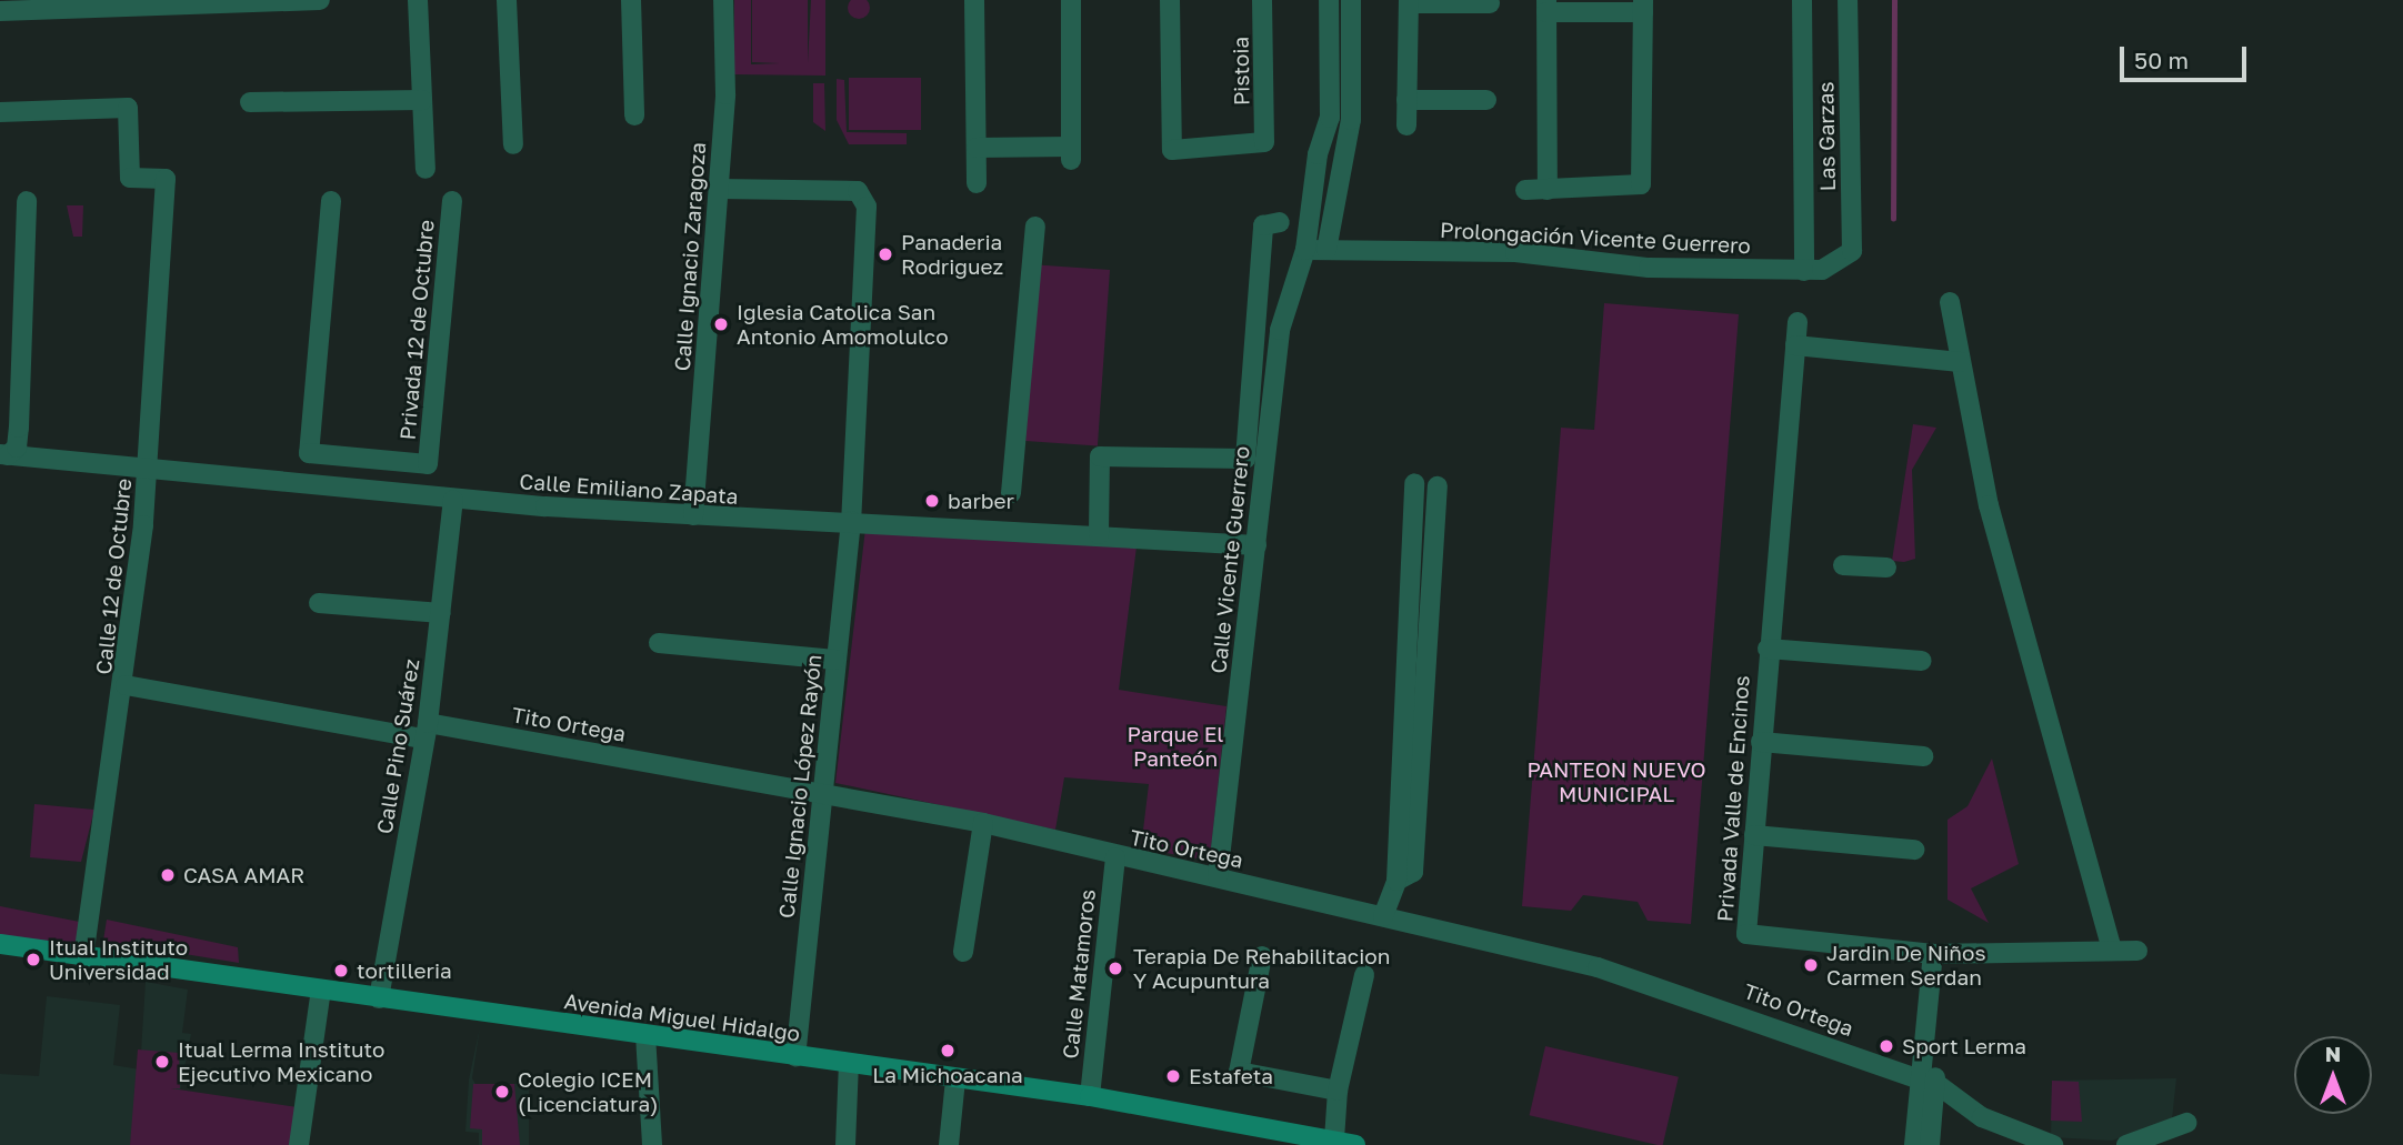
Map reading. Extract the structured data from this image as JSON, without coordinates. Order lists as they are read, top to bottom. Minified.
{"streets":{"main road":["Avenida Miguel Hidalgo"],"street":["Pistoia","Las Garzas","Prolongación Vicente Guerrero","Calle Ignacio Zaragoza","Privada 12 de Octubre","Calle Emiliano Zapata","Calle Vicente Guerrero","Calle 12 de Octubre","Tito Ortega","Calle Pino Suárez","Calle Ignacio López Rayón","Privada Valle de Encinos","Calle Matamoros"]},"crossings":[["Las Garzas","Prolongación Vicente Guerrero"],["Prolongación Vicente Guerrero","Calle Vicente Guerrero"],["Calle Ignacio Zaragoza","Calle Emiliano Zapata"],["Calle Ignacio Zaragoza","Calle Ignacio López Rayón"],["Calle Emiliano Zapata","Calle Vicente Guerrero"],["Calle Emiliano Zapata","Calle 12 de Octubre"],["Calle Emiliano Zapata","Calle Pino Suárez"],["Calle Emiliano Zapata","Calle Ignacio López Rayón"],["Calle Vicente Guerrero","Tito Ortega"],["Calle 12 de Octubre","Tito Ortega"],["Calle 12 de Octubre","Avenida Miguel Hidalgo"],["Tito Ortega","Calle Pino Suárez"],["Tito Ortega","Calle Ignacio López Rayón"],["Tito Ortega","Calle Matamoros"],["Calle Pino Suárez","Avenida Miguel Hidalgo"],["Calle Ignacio López Rayón","Avenida Miguel Hidalgo"],["Calle Matamoros","Avenida Miguel Hidalgo"]],"parks":["Parque El Panteón","PANTEON NUEVO MUNICIPAL"],"places":["Panaderia Rodriguez","Iglesia Catolica San Antonio Amomolulco","barber","CASA AMAR","Itual Instituto Universidad","Jardin De Niños Carmen Serdan","Terapia De Rehabilitacion Y Acupuntura","tortilleria","Sport Lerma","La Michoacana","Itual Lerma Instituto Ejecutivo Mexicano","Estafeta","Colegio ICEM (Licenciatura)"],"scale_bar":"50 m","north":"top"}
